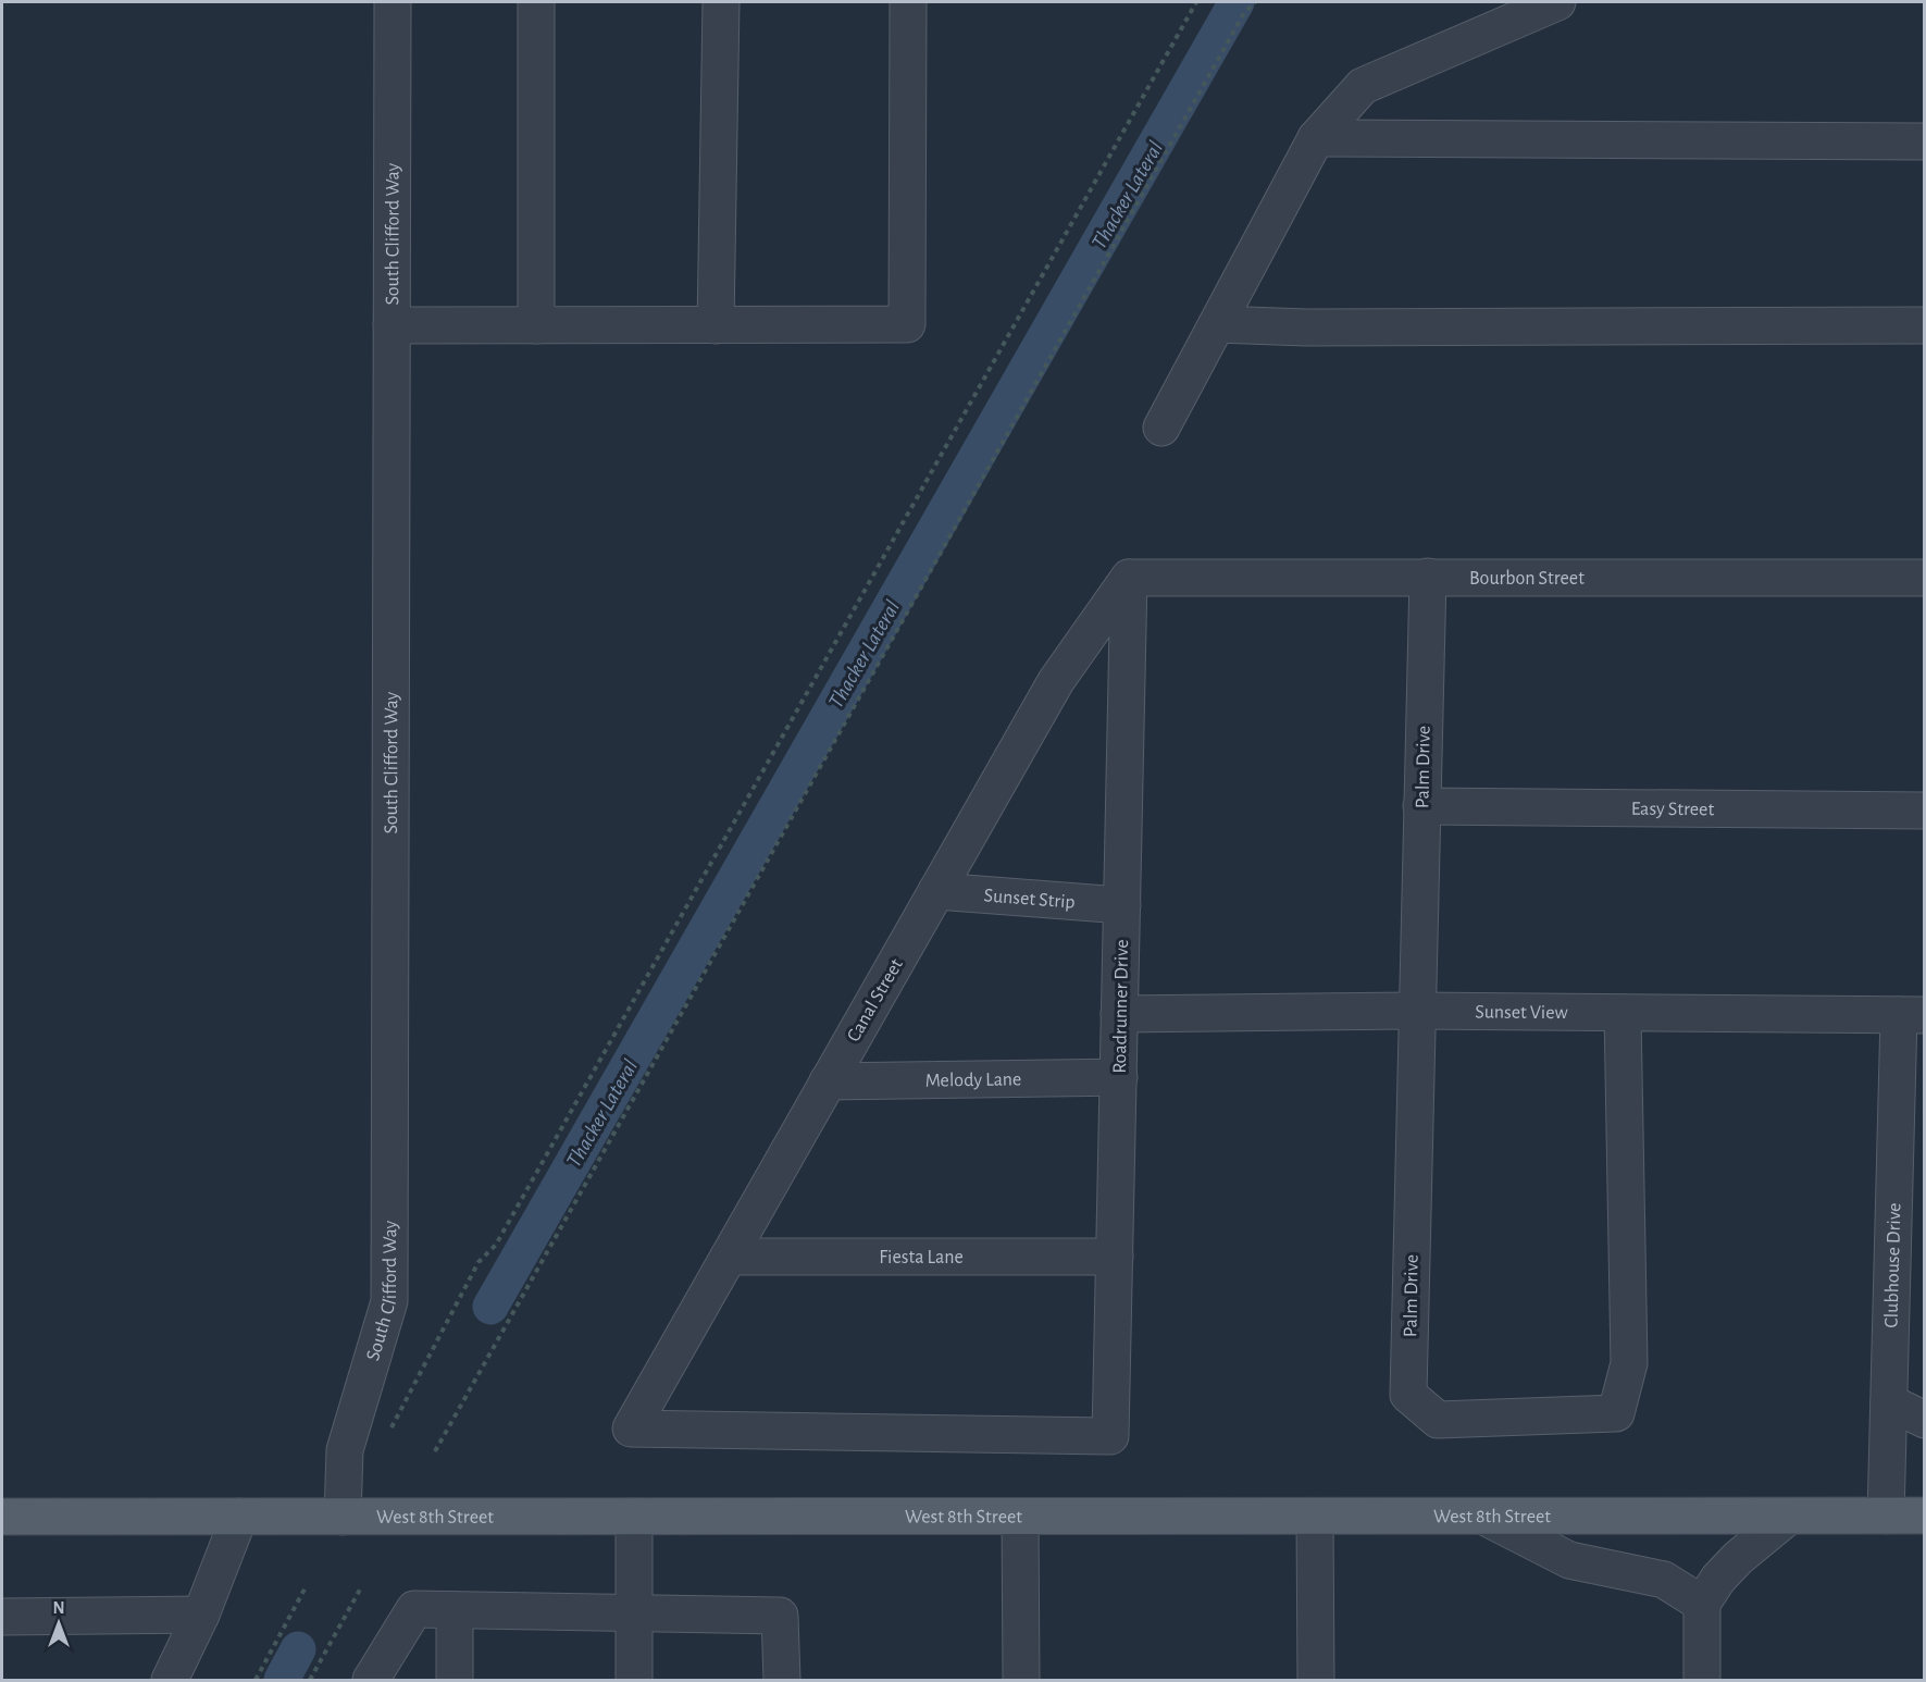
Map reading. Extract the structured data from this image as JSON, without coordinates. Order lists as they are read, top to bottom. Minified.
{"streets":{"main road":["West 8th Street"],"street":["South Clifford Way","Bourbon Street","Palm Drive","Easy Street","Sunset Strip","Canal Street","Roadrunner Drive","Sunset View","Melody Lane","Fiesta Lane","Clubhouse Drive"]},"crossings":[["South Clifford Way","West 8th Street"],["Bourbon Street","Palm Drive"],["Bourbon Street","Canal Street"],["Bourbon Street","Roadrunner Drive"],["Palm Drive","Easy Street"],["Palm Drive","Sunset View"],["Sunset Strip","Canal Street"],["Sunset Strip","Roadrunner Drive"],["Canal Street","Roadrunner Drive"],["Canal Street","Melody Lane"],["Canal Street","Fiesta Lane"],["Roadrunner Drive","Sunset View"],["Roadrunner Drive","Melody Lane"],["Roadrunner Drive","Fiesta Lane"],["Sunset View","Clubhouse Drive"],["Clubhouse Drive","West 8th Street"]],"water":["Thacker Lateral"],"north":"top"}
